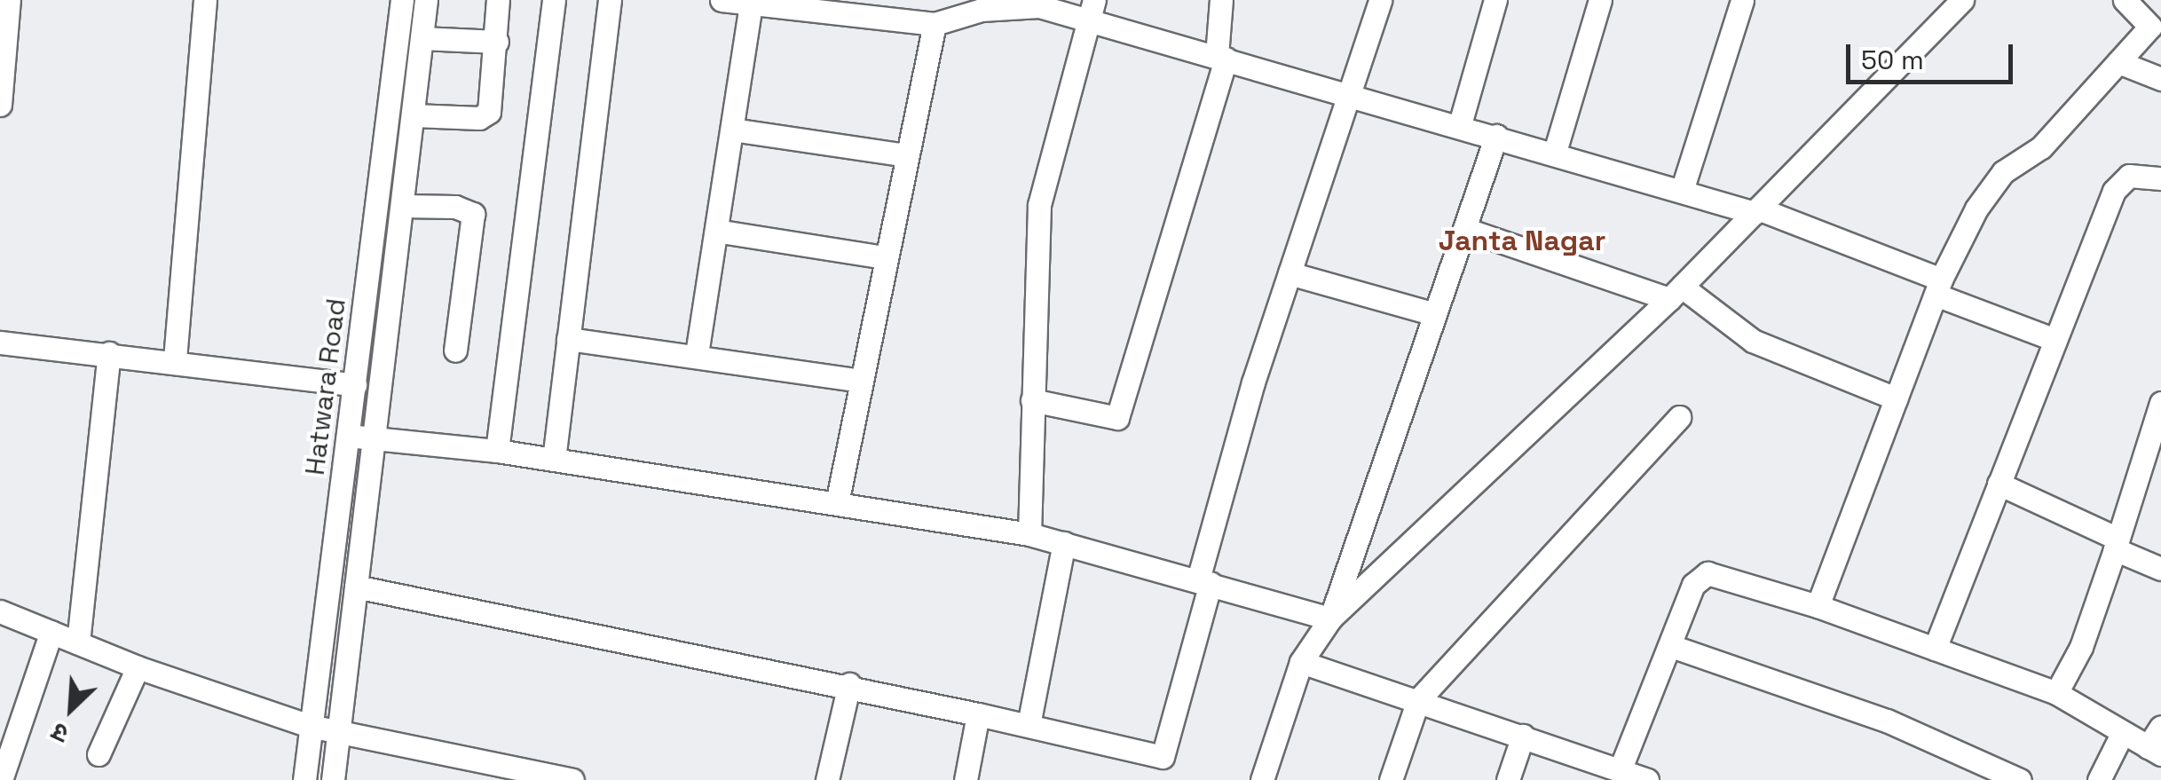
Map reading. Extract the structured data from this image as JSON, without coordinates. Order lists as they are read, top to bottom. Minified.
{"streets":{"street":["Hatwara Road"]},"districts":["Janta Nagar"],"scale_bar":"50 m","north":"bottom left"}
